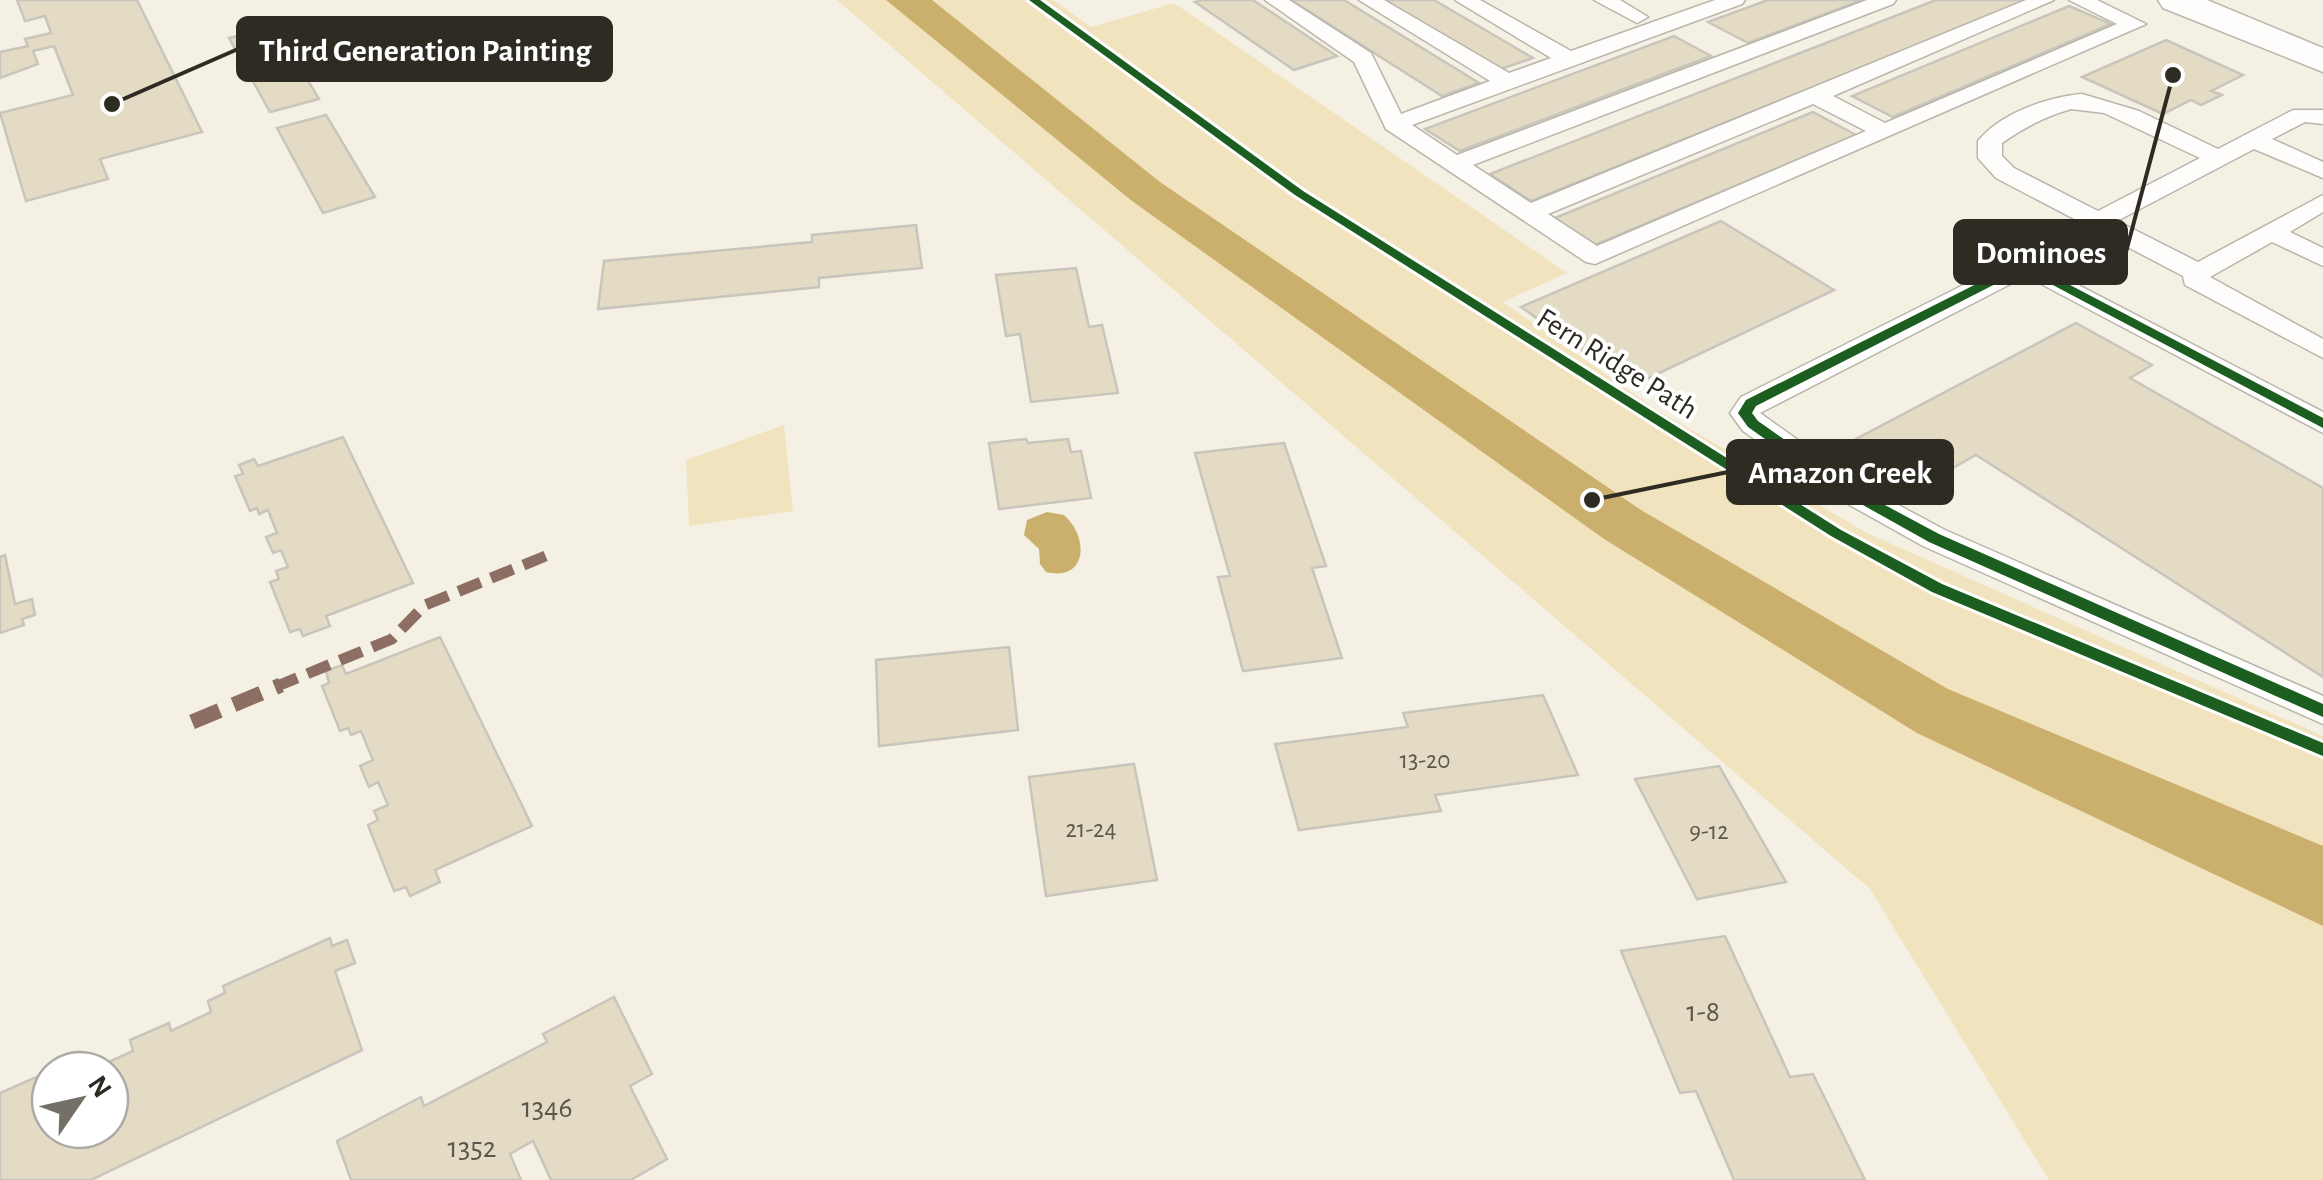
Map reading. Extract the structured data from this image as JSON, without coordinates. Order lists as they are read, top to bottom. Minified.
{"streets":{"cycle path":["Fern Ridge Path"]},"places":["Dominoes","Third Generation Painting","Amazon Creek"],"house_numbers":["13-20","21-24","9-12","1-8","1346","1352"],"north":"top right"}
